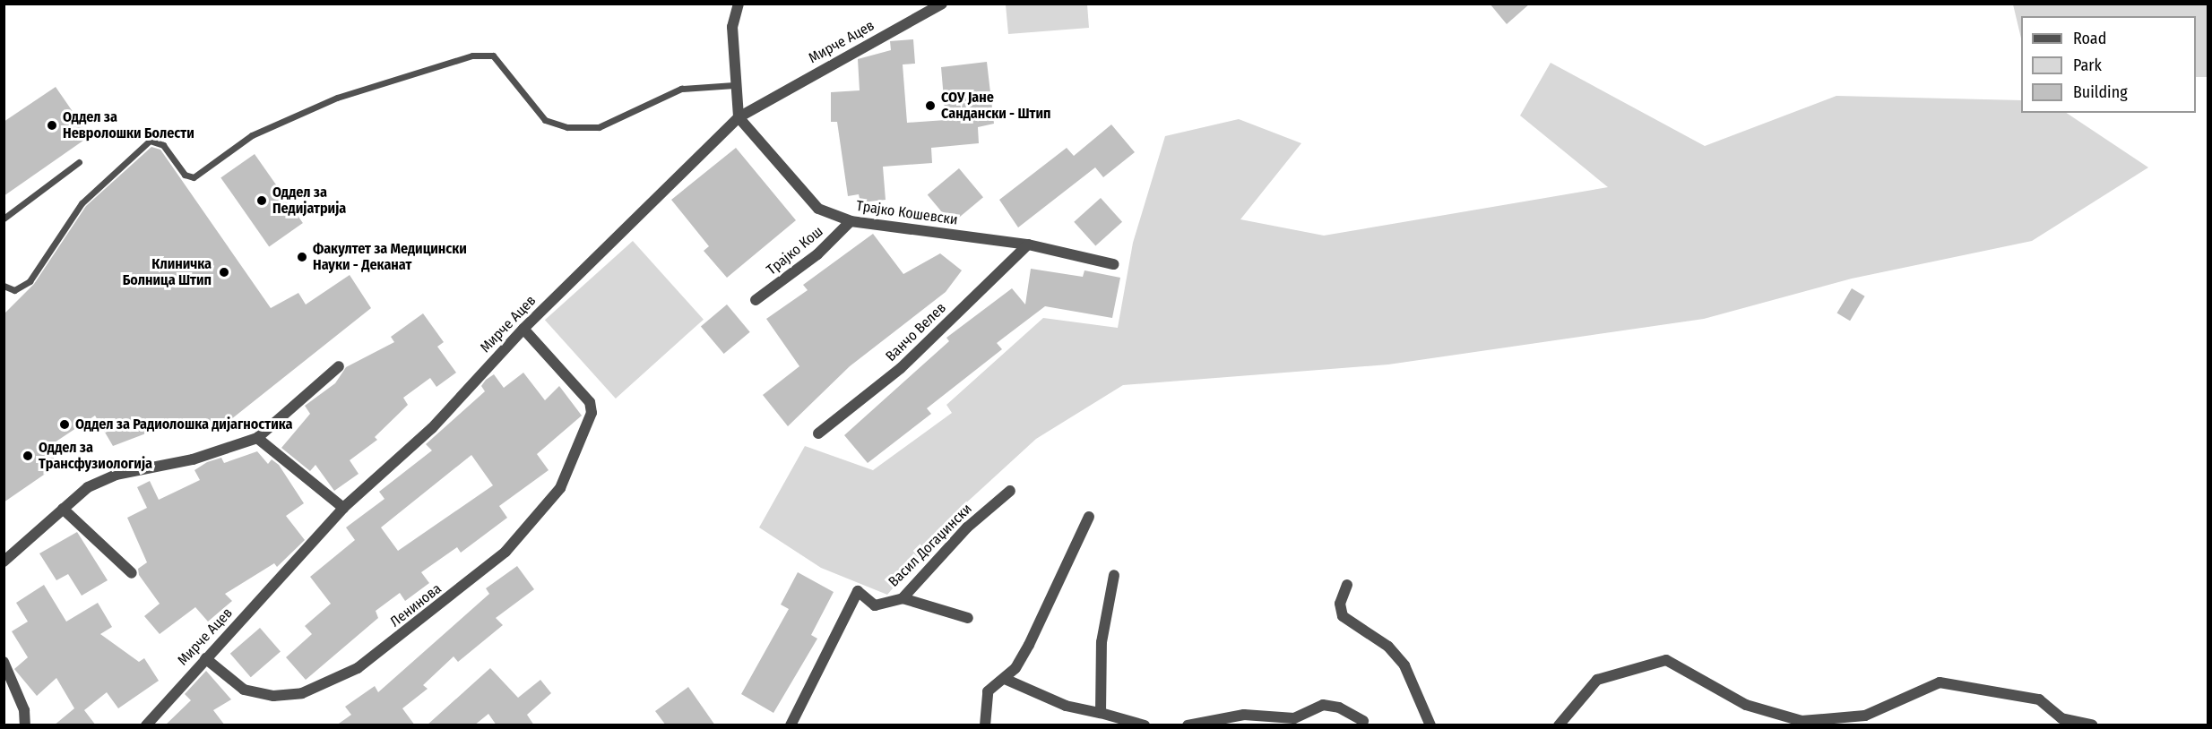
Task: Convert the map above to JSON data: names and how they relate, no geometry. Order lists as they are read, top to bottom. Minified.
{"streets":{"street":["Мирче Ацев","Трајко Кошевски","Трајко Кош","Ванчо Велев","Васил Догаџински","Ленинова"]},"crossings":[["Мирче Ацев","Трајко Кошевски"],["Мирче Ацев","Ленинова"],["Трајко Кошевски","Трајко Кош"],["Трајко Кошевски","Ванчо Велев"]],"places":["СОУ Јане Сандански - Штип","Оддел за Невролошки Болести","Оддел за Педијатрија","Факултет за Медицински Науки - Деканат","Клиничка Болница Штип","Оддел за Радиолошка дијагностика","Оддел за Трансфузиологија"],"legend":["Road","Park","Building"]}
